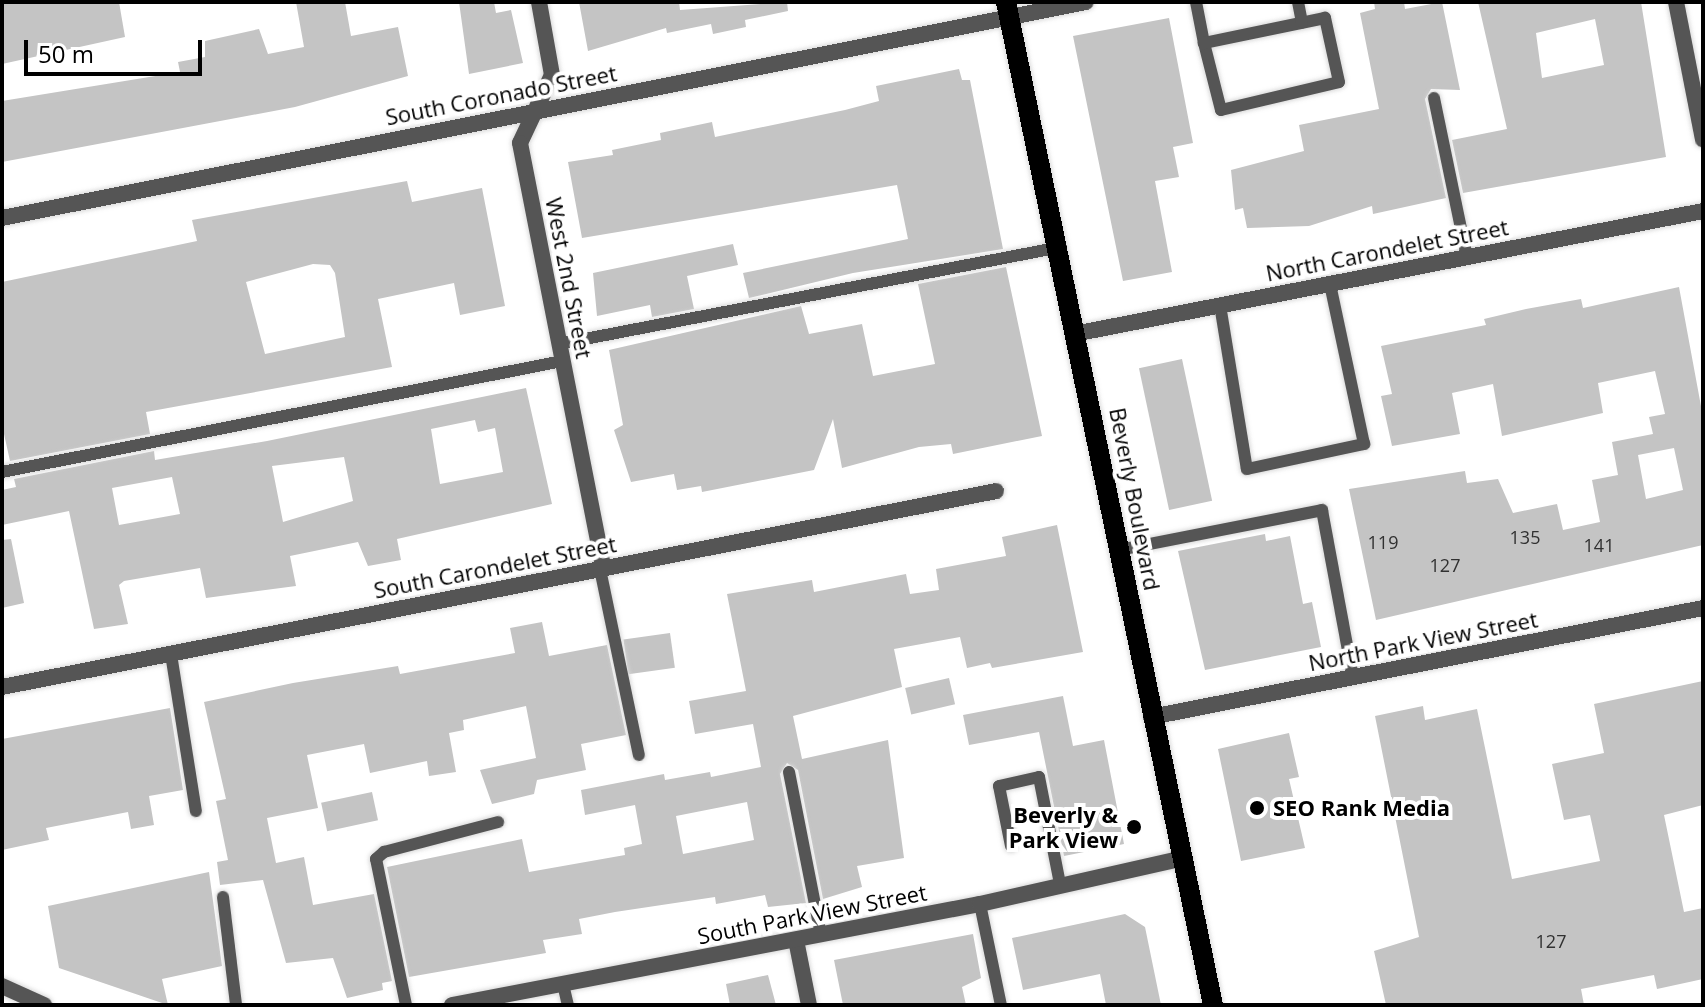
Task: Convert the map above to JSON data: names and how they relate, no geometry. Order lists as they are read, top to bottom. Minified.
{"streets":{"main road":["Beverly Boulevard"],"street":["South Coronado Street","North Carondelet Street","West 2nd Street","South Carondelet Street","North Park View Street","South Park View Street"]},"crossings":[["South Coronado Street","West 2nd Street"],["South Coronado Street","Beverly Boulevard"],["North Carondelet Street","Beverly Boulevard"],["West 2nd Street","South Carondelet Street"],["Beverly Boulevard","North Park View Street"],["Beverly Boulevard","South Park View Street"]],"places":["SEO Rank Media","Beverly & Park View"],"house_numbers":["135","119","141","127","127"],"scale_bar":"50 m"}
